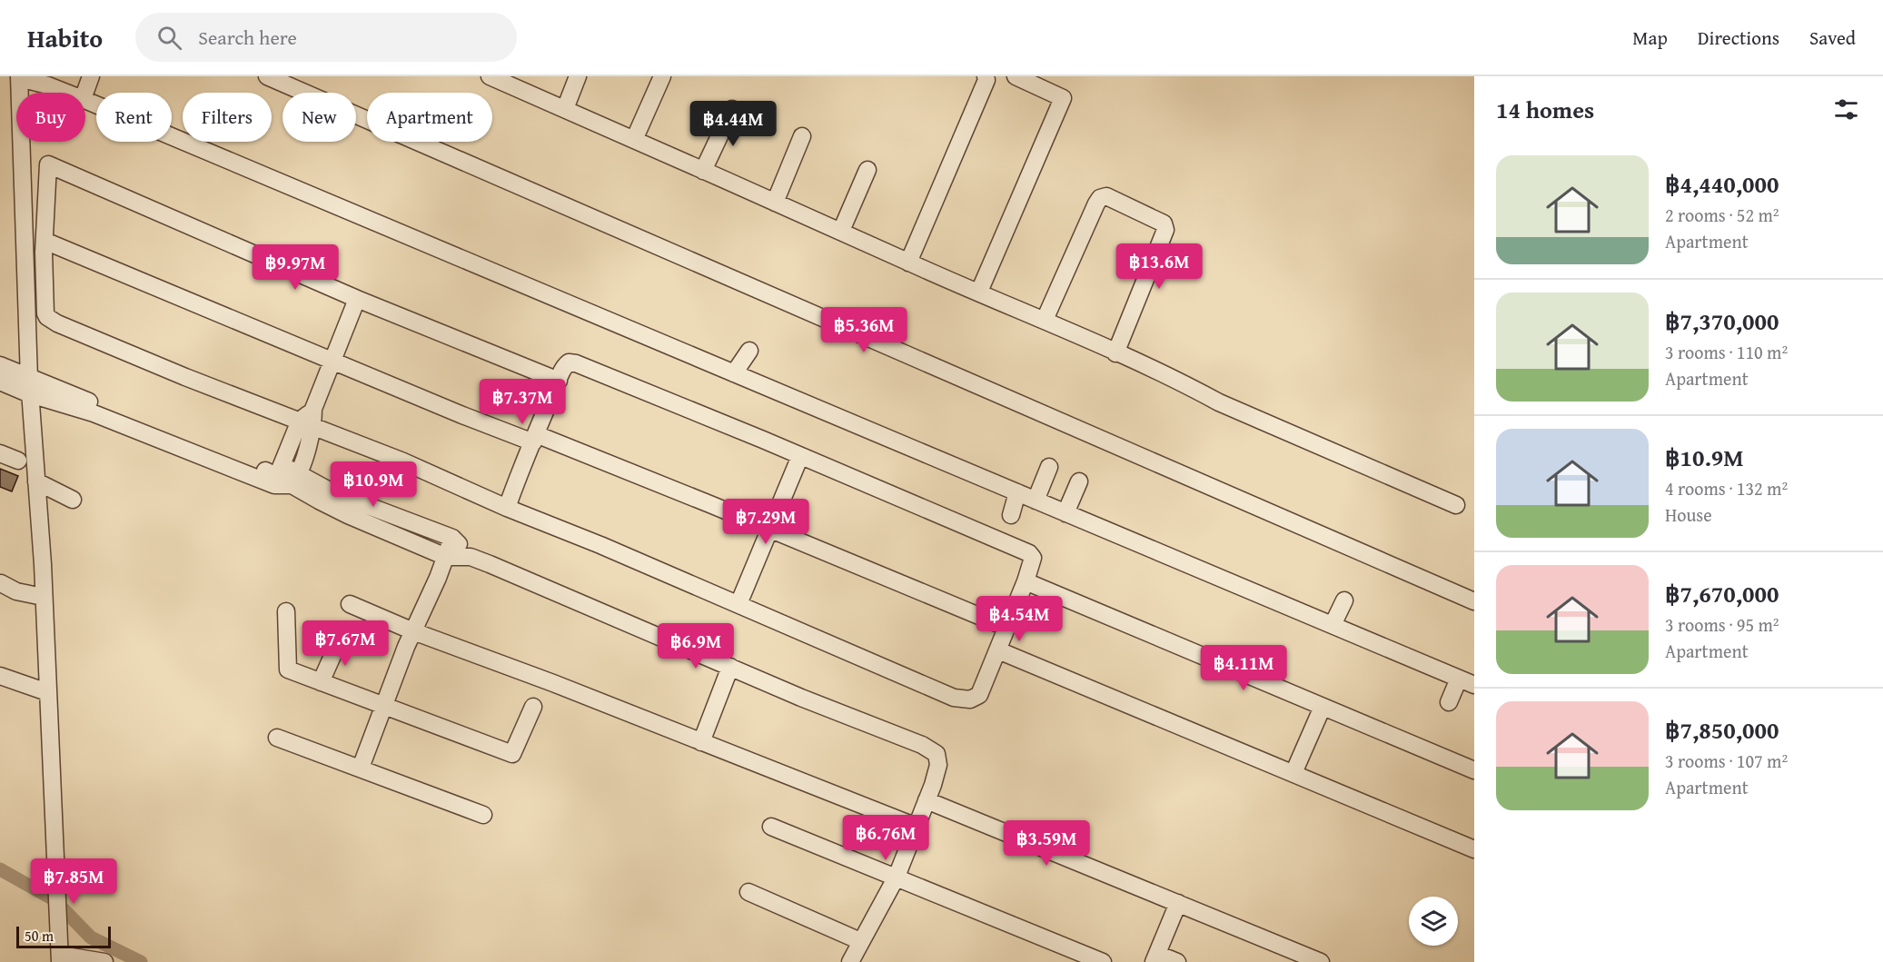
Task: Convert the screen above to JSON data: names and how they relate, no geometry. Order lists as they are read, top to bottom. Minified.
{"scale_bar":"50 m","page":{"header":"Habito","search":"Search here","nav":["Map","Directions","Saved"],"heading":"14 homes","chip":["Buy","Rent","Filters","New","Apartment"],"price":["฿4.44M","฿13.6M","฿9.97M","฿5.36M","฿7.37M","฿10.9M","฿7.29M","฿4.54M","฿7.67M","฿6.9M","฿4.11M","฿6.76M","฿3.59M","฿7.85M"],"list":[{"name":"฿4,440,000","note":"2 rooms · 52 m² · Apartment"},{"name":"฿7,370,000","note":"3 rooms · 110 m² · Apartment"},{"name":"฿10.9M","note":"4 rooms · 132 m² · House"},{"name":"฿7,670,000","note":"3 rooms · 95 m² · Apartment"},{"name":"฿7,850,000","note":"3 rooms · 107 m² · Apartment"}],"scale":"50 m"}}
